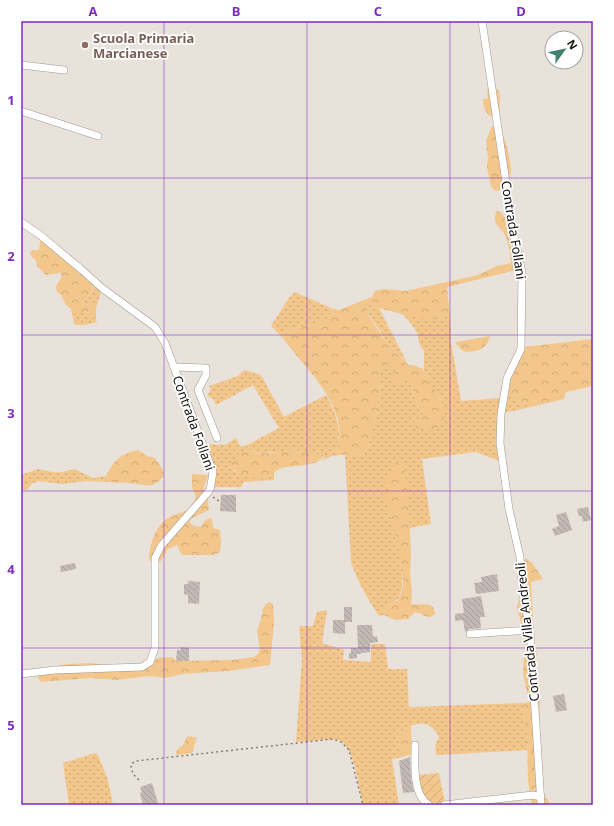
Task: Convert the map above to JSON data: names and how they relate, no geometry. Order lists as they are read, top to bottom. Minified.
{"streets":{"street":["Contrada Follani","Contrada Villa Andreoli"]},"crossings":[["Contrada Follani","Contrada Villa Andreoli"]],"places":["Scuola Primaria Marcianese"],"north":"top right","grid":{"columns":["A","B","C","D"],"rows":["1","2","3","4","5"]}}
